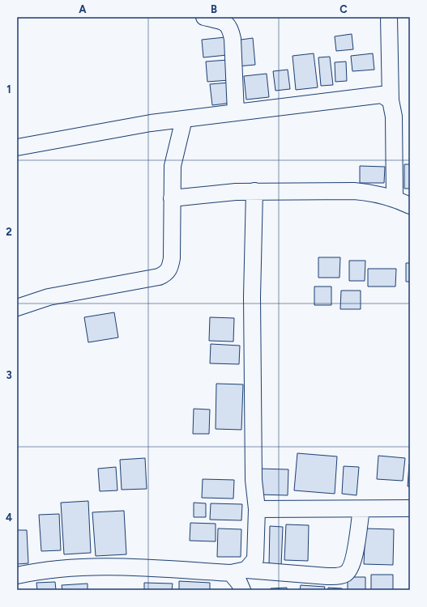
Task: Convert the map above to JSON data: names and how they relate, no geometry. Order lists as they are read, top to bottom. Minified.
{"grid":{"columns":["A","B","C"],"rows":["1","2","3","4"]}}
